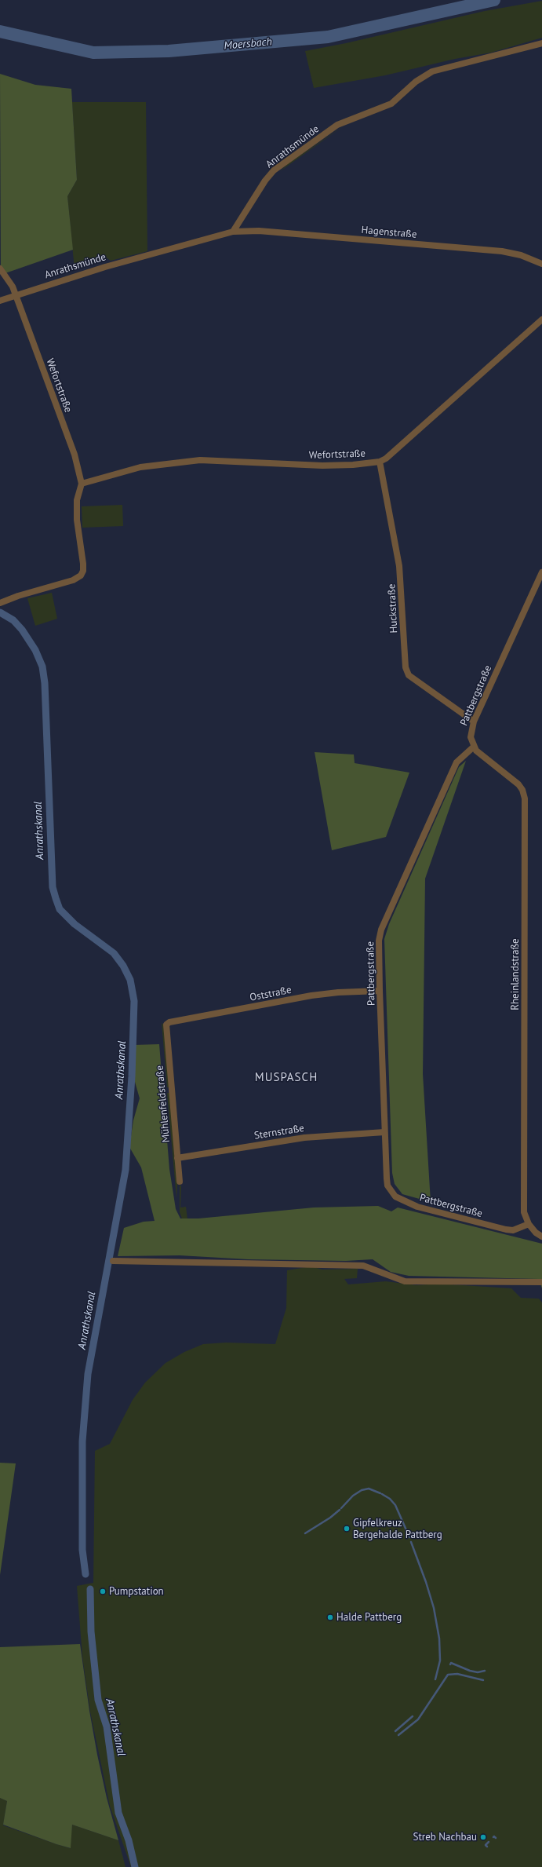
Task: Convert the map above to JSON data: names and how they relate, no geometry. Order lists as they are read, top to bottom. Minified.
{"streets":{"street":["Anrathsmünde","Hagenstraße","Wefortstraße","Huckstraße","Pattbergstraße","Rheinlandstraße","Oststraße","Mühlenfeldstraße","Sternstraße"]},"crossings":[["Anrathsmünde","Hagenstraße"],["Anrathsmünde","Wefortstraße"],["Wefortstraße","Huckstraße"],["Huckstraße","Pattbergstraße"],["Pattbergstraße","Rheinlandstraße"],["Pattbergstraße","Oststraße"],["Pattbergstraße","Sternstraße"],["Oststraße","Mühlenfeldstraße"],["Mühlenfeldstraße","Sternstraße"]],"districts":["MUSPASCH"],"water":["Moersbach","Anrathskanal"],"places":["Gipfelkreuz Bergehalde Pattberg","Pumpstation","Halde Pattberg","Streb Nachbau"]}
